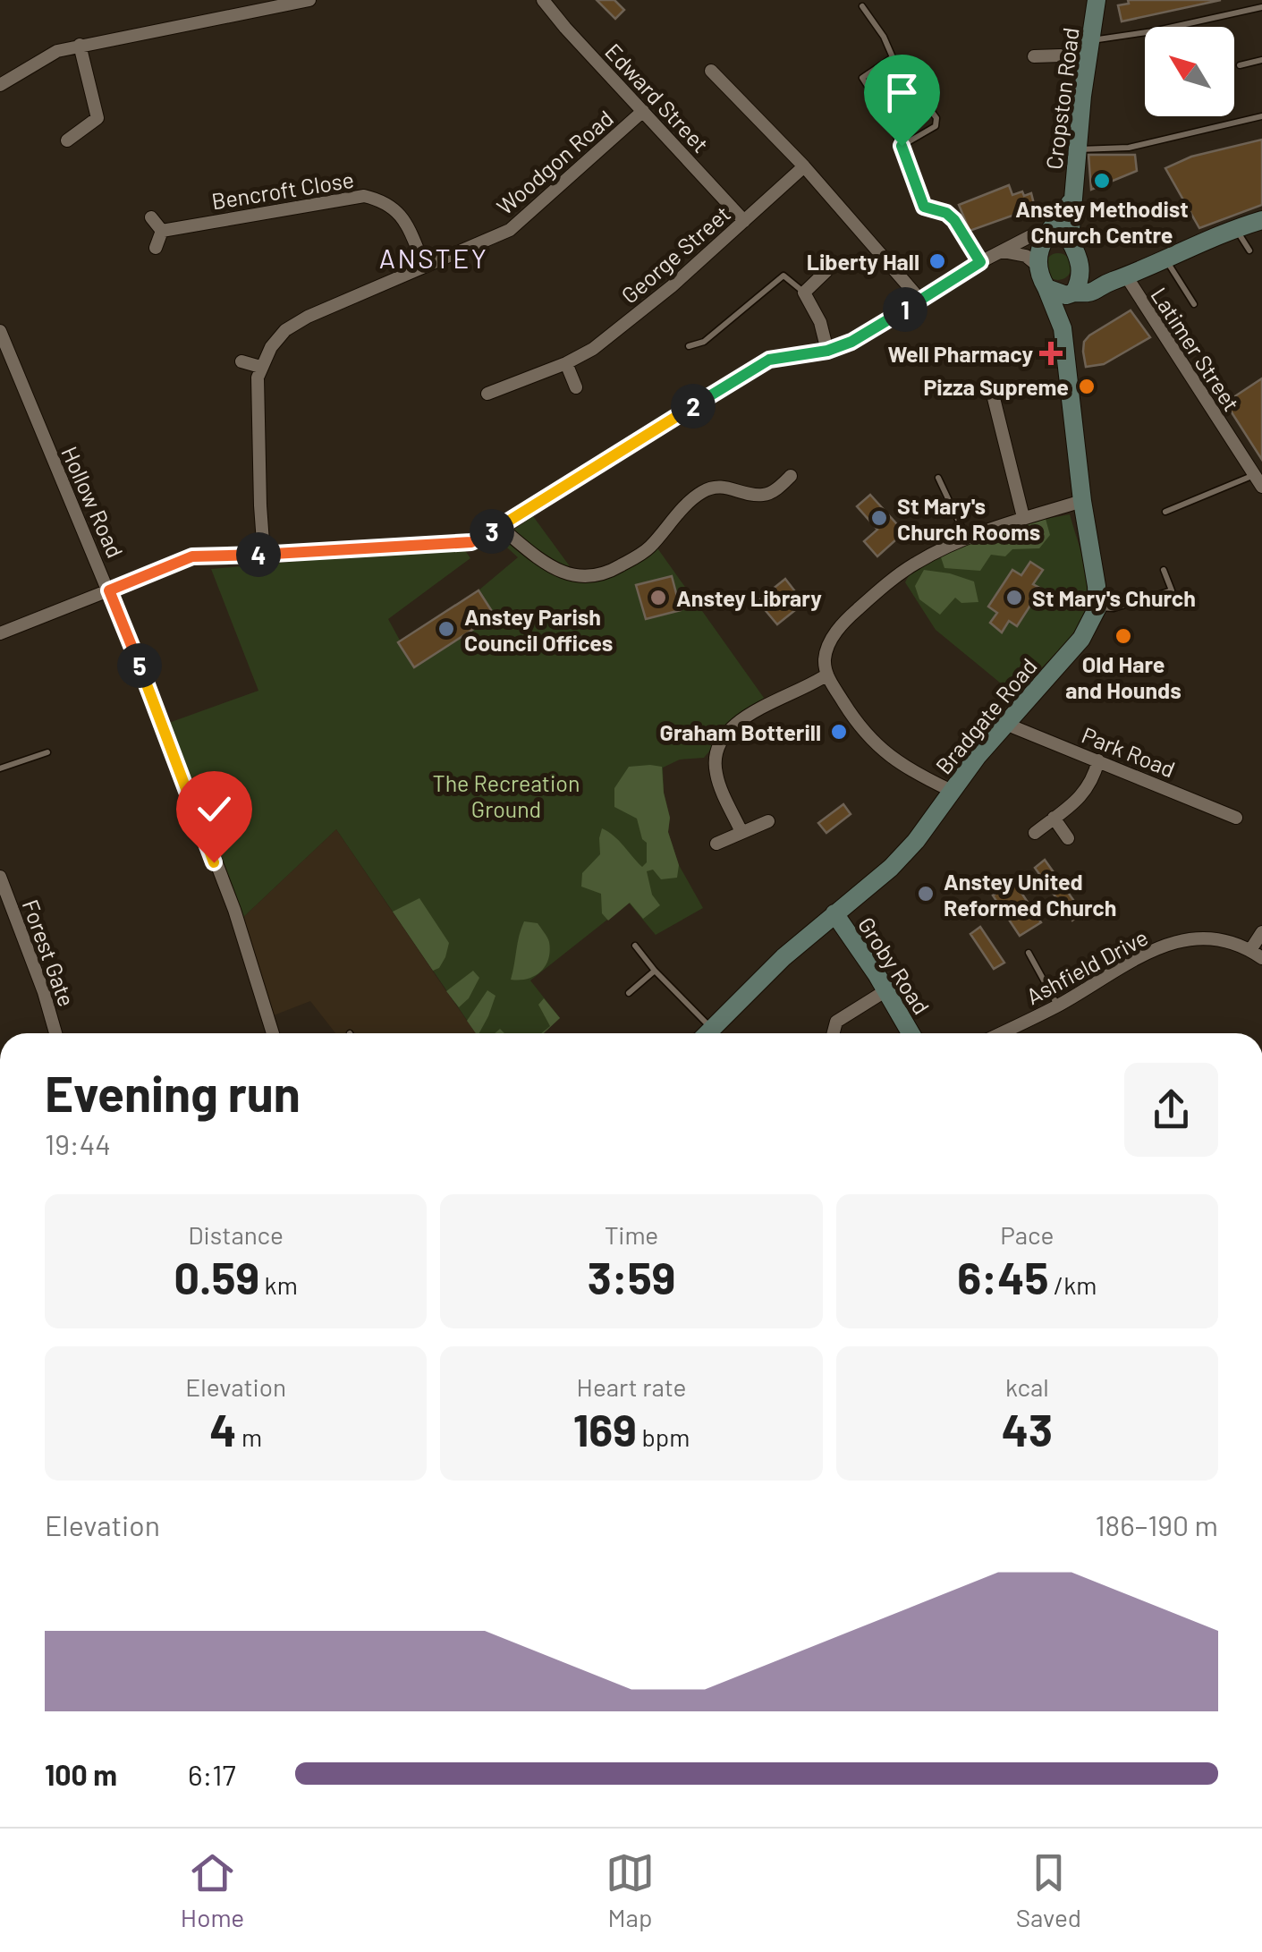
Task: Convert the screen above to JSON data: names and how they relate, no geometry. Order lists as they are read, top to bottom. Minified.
{"streets":{"street":["Edward Street","Cropston Road","Woodgon Road","Bencroft Close","George Street","Latimer Street","Hollow Road","Bradgate Road","Park Road","Forest Gate","Groby Road","Ashfield Drive"]},"crossings":[["Edward Street","Woodgon Road"],["Edward Street","George Street"],["Woodgon Road","Bencroft Close"],["Bradgate Road","Park Road"],["Bradgate Road","Groby Road"]],"districts":["ANSTEY"],"parks":["The Recreation Ground"],"places":{"other":["Anstey Methodist Church Centre","Liberty Hall","Pizza Supreme","St Mary's Church Rooms","Anstey Library","St Mary's Church","Anstey Parish Council Offices","Old Hare and Hounds","Graham Botterill","Anstey United Reformed Church"],"health":["Well Pharmacy"]},"north":"top left","page":{"pins":["1","2","3","4","5"],"heading":["Evening run","19:44"],"stats":[["Distance","0.59 km"],["Time","3:59"],["Pace","6:45 /km"],["Elevation","4 m"],["Heart rate","169 bpm"],["kcal","43"]],"chart":["Elevation","186–190 m"],"list":[{"name":"100 m","note":"6:17"}],"tabs":["Home","Map","Saved"]}}
